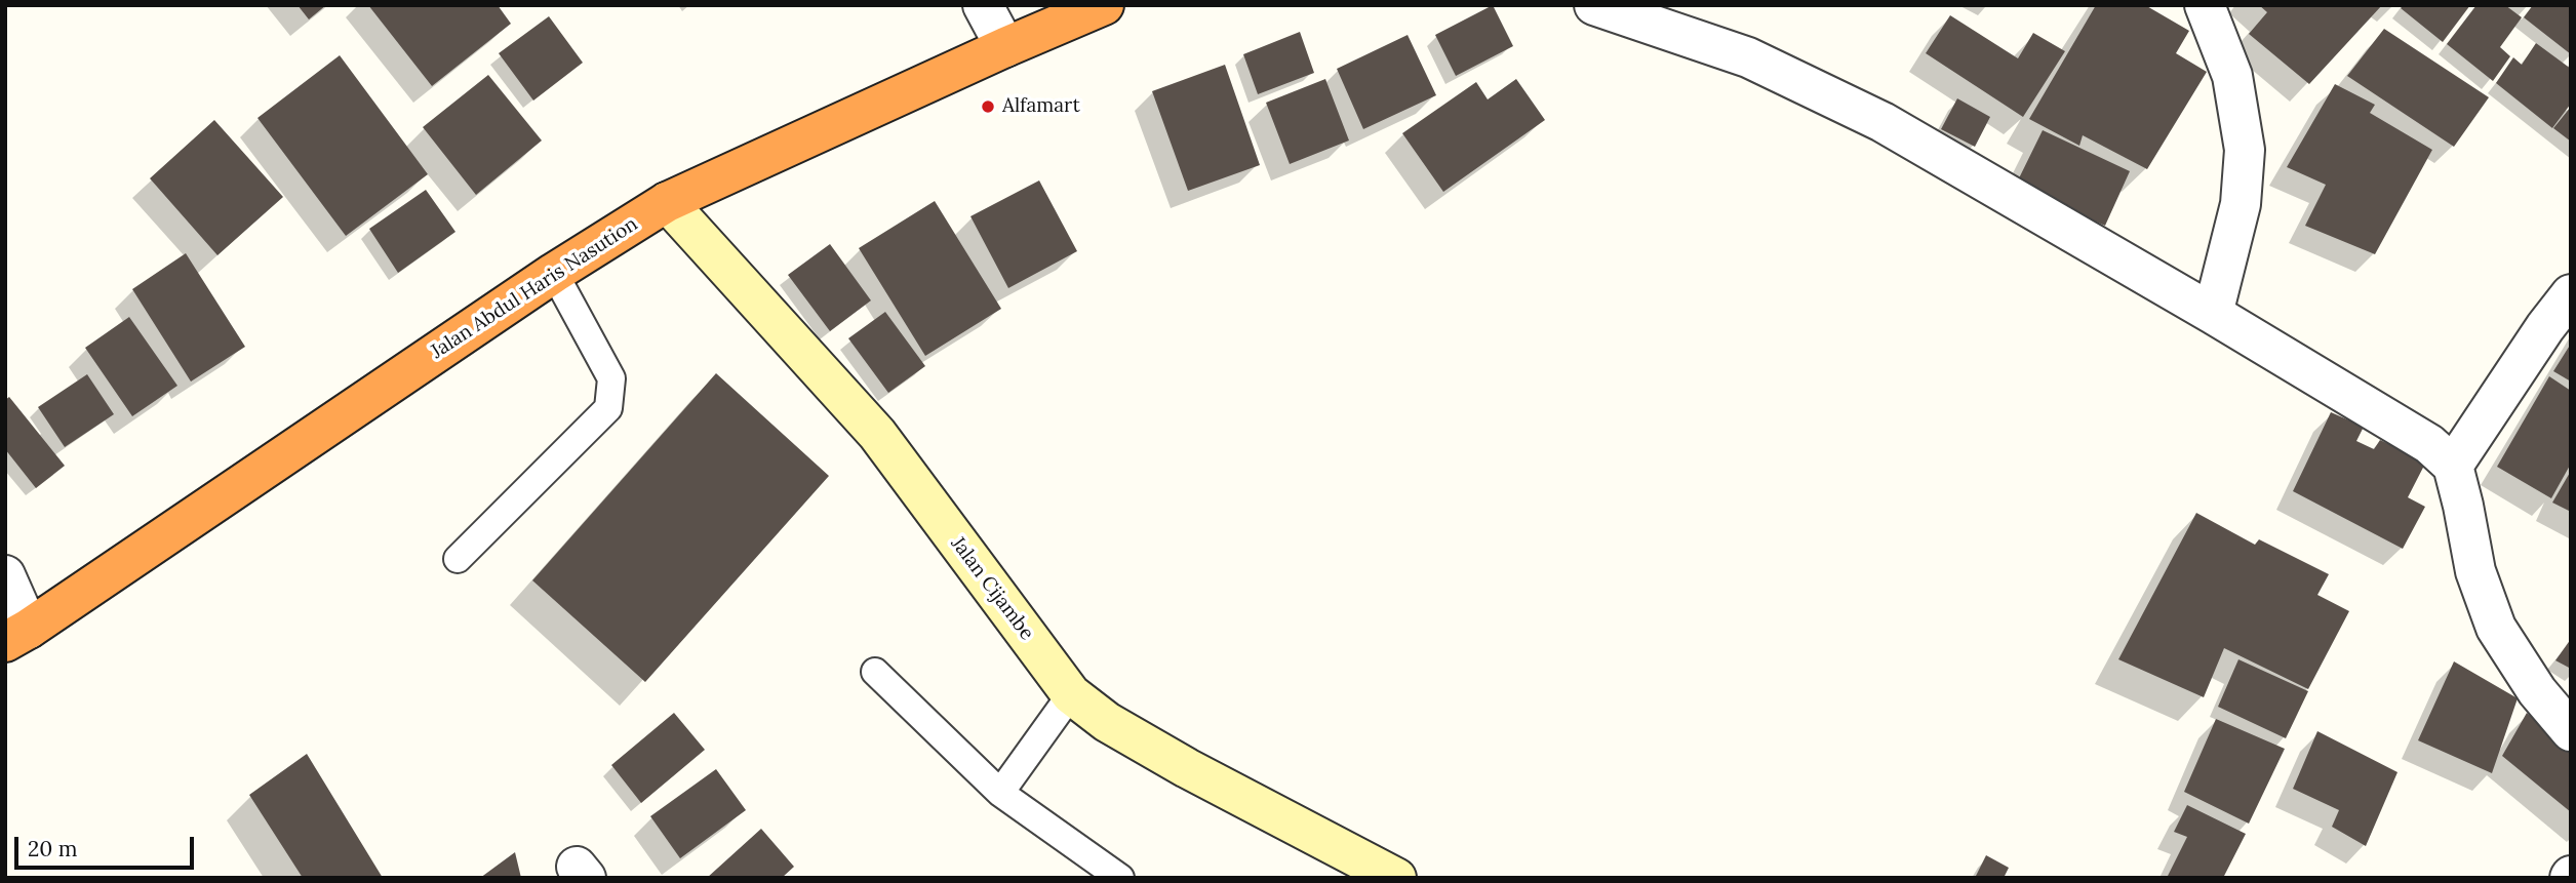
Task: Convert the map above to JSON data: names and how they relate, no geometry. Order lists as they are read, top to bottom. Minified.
{"streets":{"highway":["Jalan Abdul Haris Nasution"],"street":["Jalan Cijambe"]},"crossings":[["Jalan Abdul Haris Nasution","Jalan Cijambe"]],"places":["Alfamart"],"scale_bar":"20 m"}
